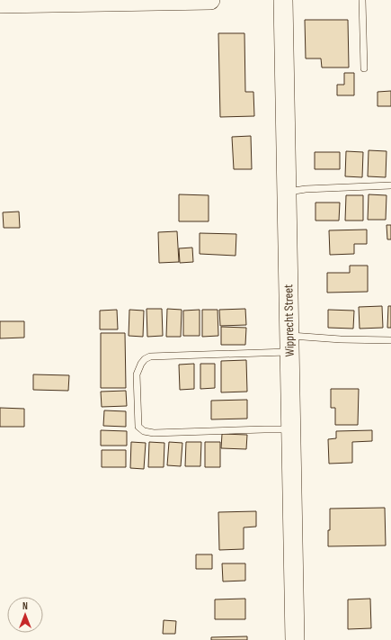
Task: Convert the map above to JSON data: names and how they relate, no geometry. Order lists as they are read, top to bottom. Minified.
{"streets":{"street":["Wipprecht Street"]},"north":"top"}
